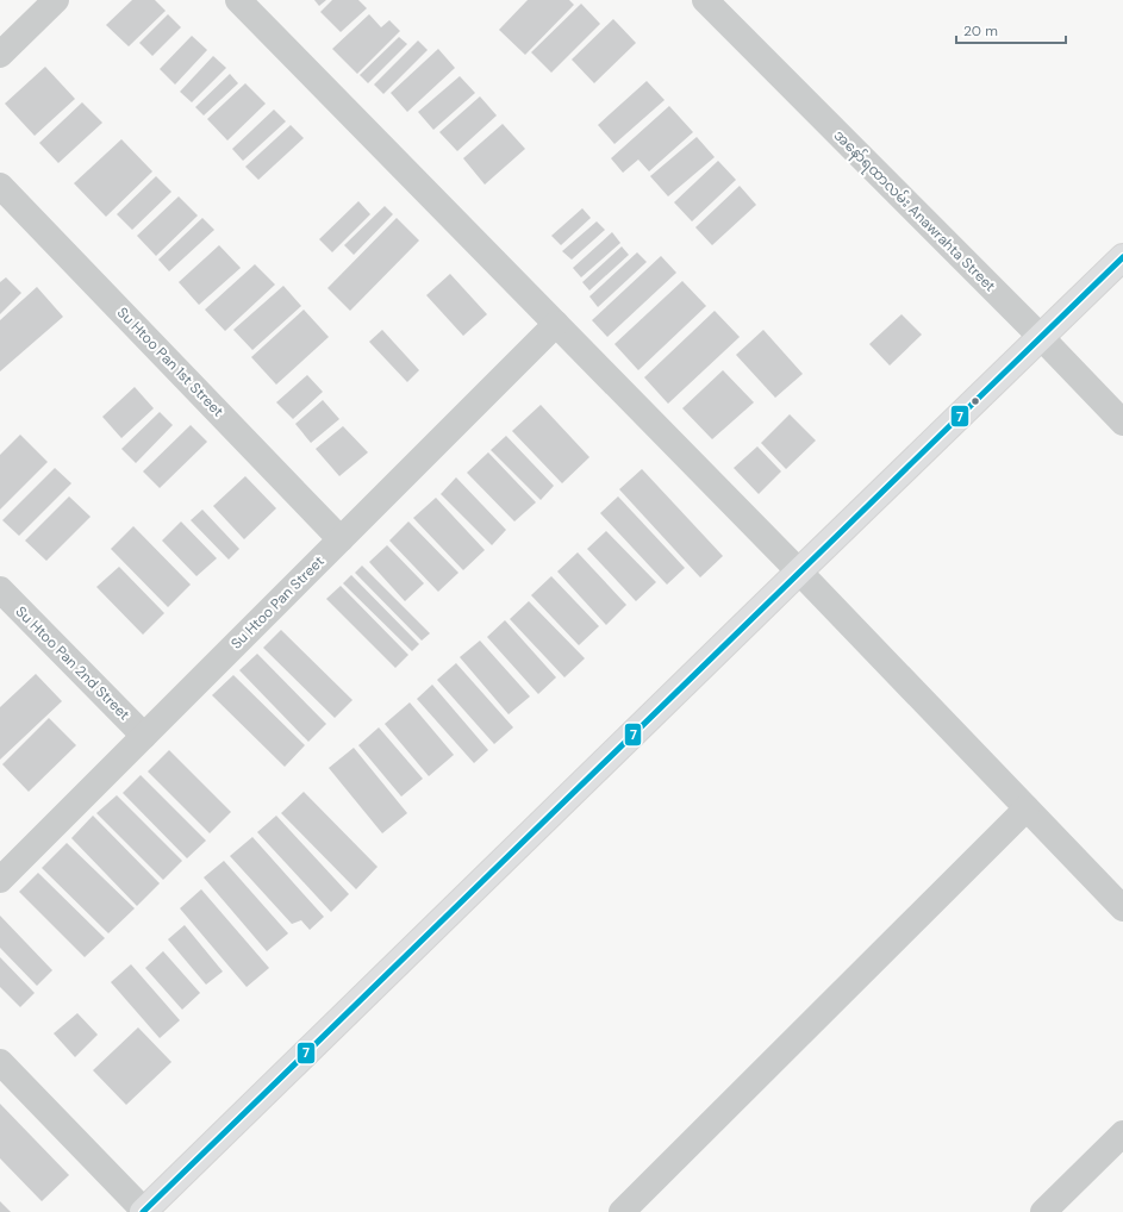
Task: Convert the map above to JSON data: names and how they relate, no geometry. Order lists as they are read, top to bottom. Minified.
{"streets":{"street":["အနော်ရထာလမ်း Anawrahta Street","Su Htoo Pan 1st Street","Su Htoo Pan Street","Su Htoo Pan 2nd Street"]},"crossings":[["Su Htoo Pan 1st Street","Su Htoo Pan Street"],["Su Htoo Pan Street","Su Htoo Pan 2nd Street"]],"lines":["transit line 7"],"scale_bar":"20 m"}
